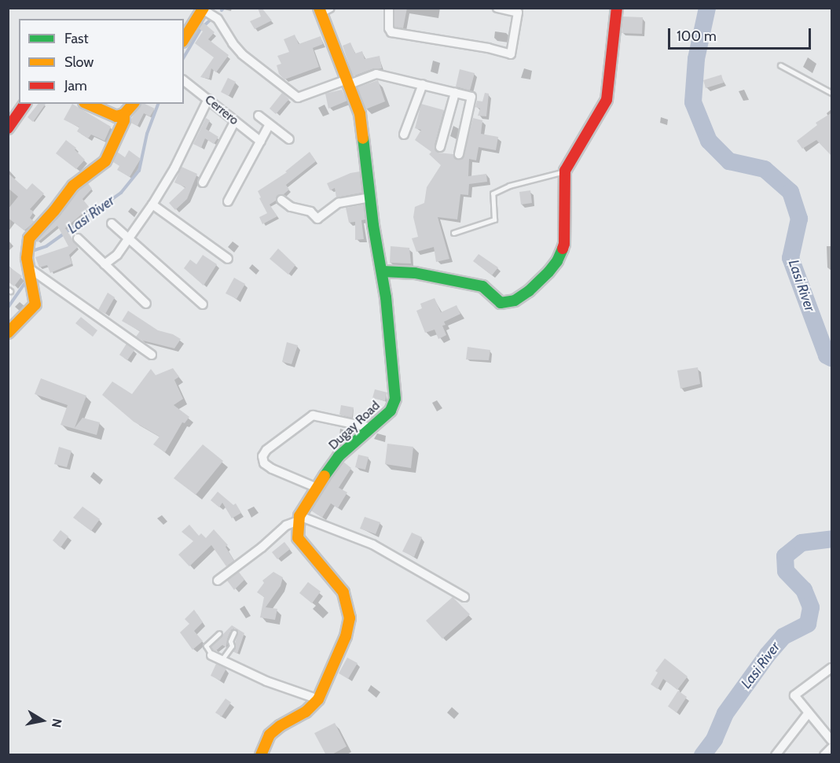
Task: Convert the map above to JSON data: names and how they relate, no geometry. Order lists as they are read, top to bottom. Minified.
{"streets":{"street":["Cerrero","Dugay Road"]},"water":["Lasi River"],"legend":["Fast","Slow","Jam"],"scale_bar":"100 m","north":"right"}
